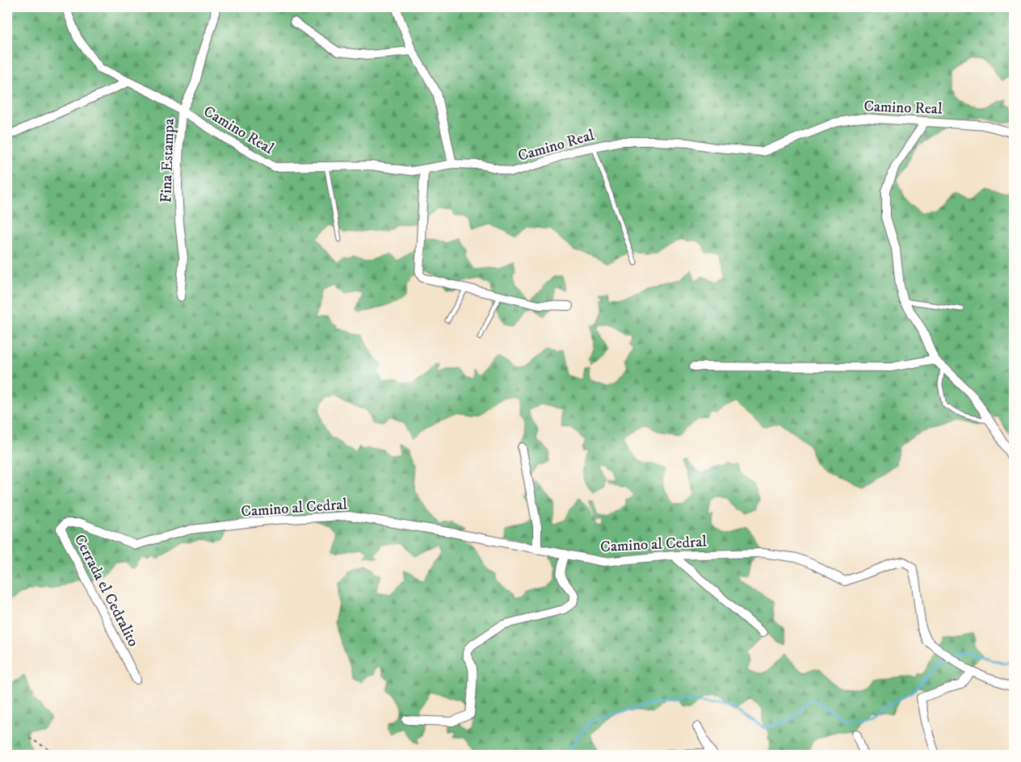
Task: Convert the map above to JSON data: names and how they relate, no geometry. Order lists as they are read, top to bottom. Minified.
{"streets":{"street":["Camino Real","Fina Estampa","Camino al Cedral","Cerrada el Cedralito"]},"crossings":[["Camino Real","Fina Estampa"],["Camino al Cedral","Cerrada el Cedralito"]]}
